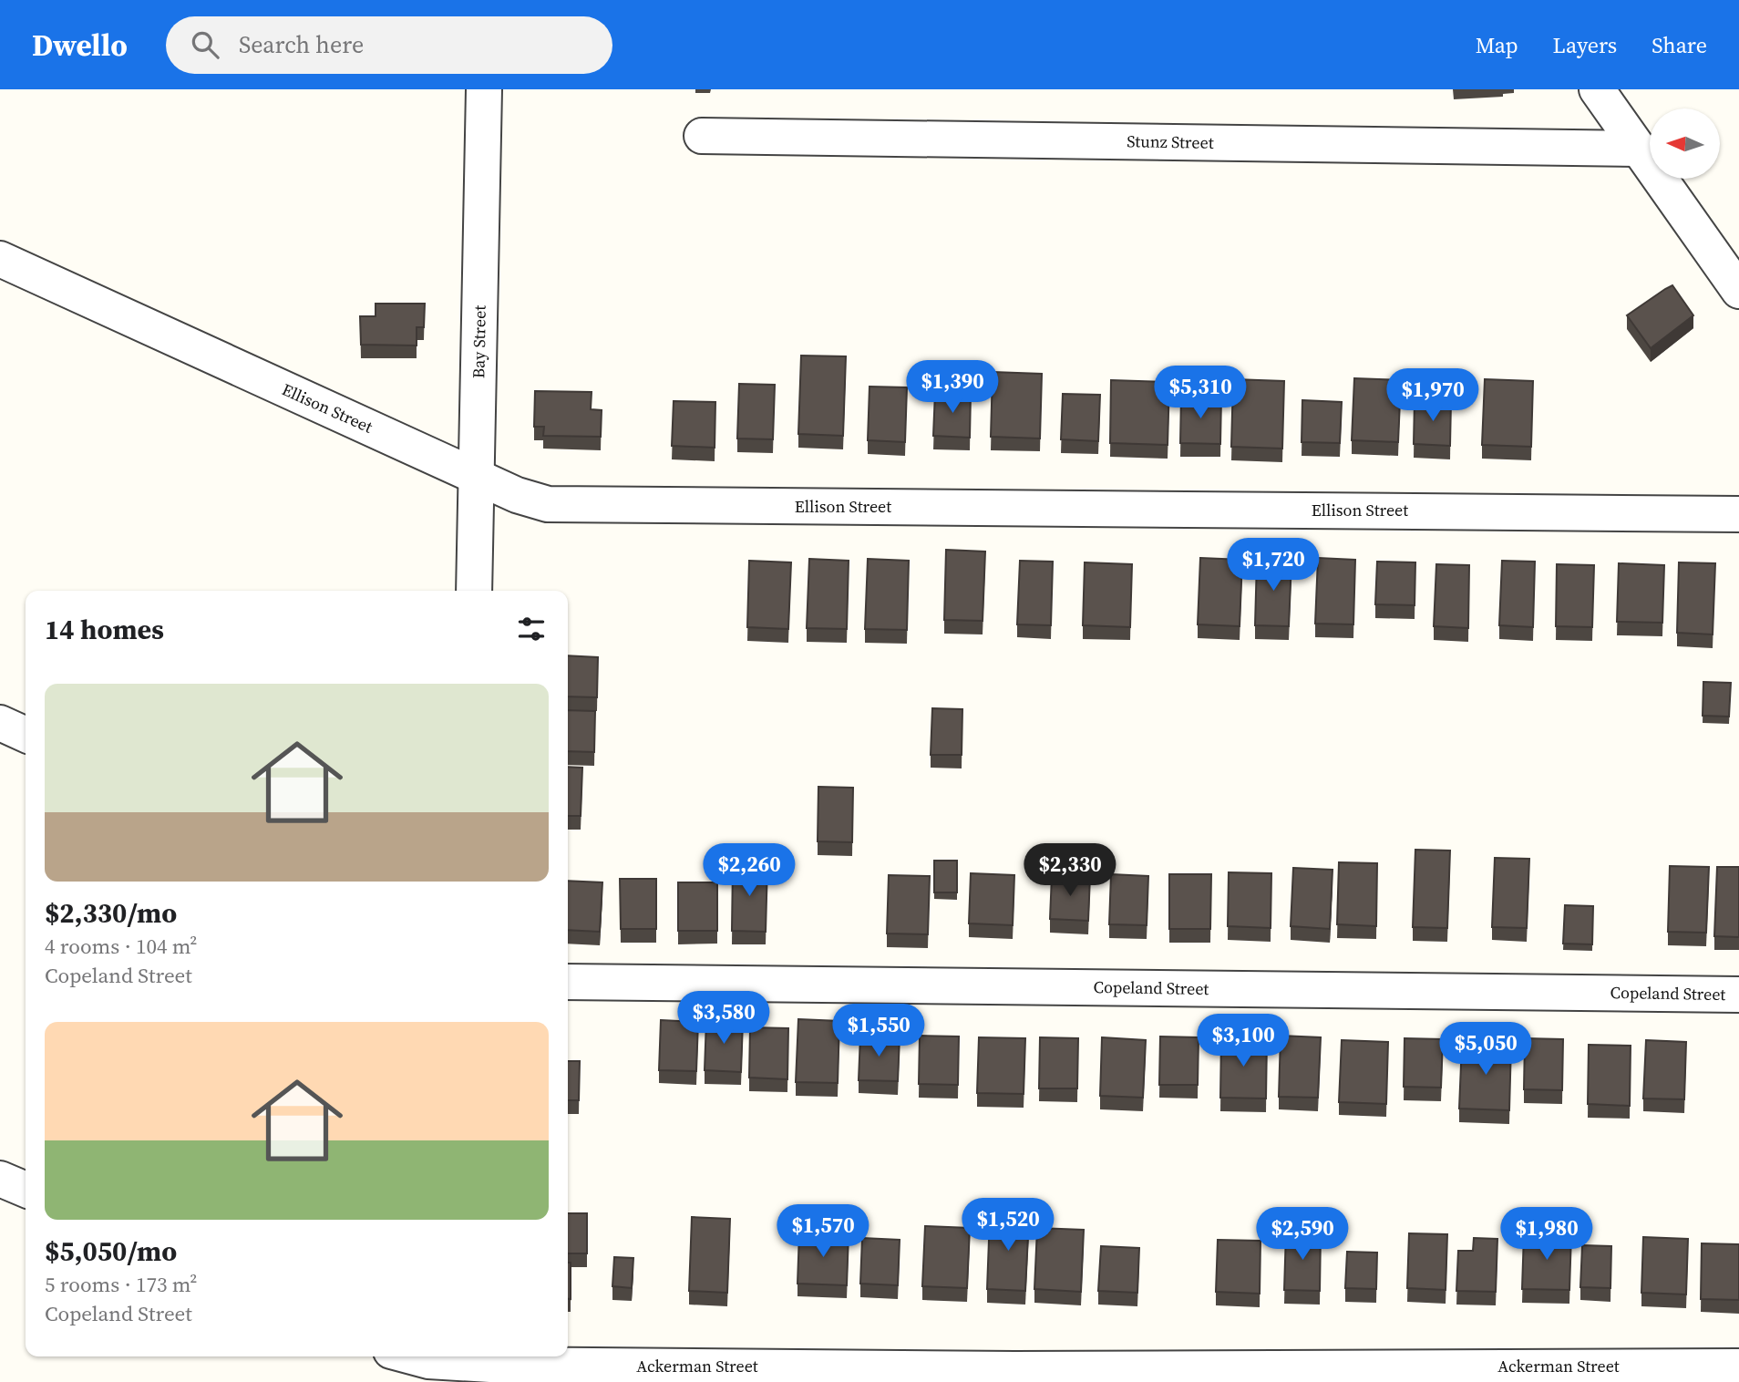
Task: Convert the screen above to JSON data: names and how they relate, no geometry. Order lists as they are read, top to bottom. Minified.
{"streets":{"street":["Stunz Street","Bay Street","Ellison Street","Copeland Street","Ackerman Street"]},"crossings":[["Bay Street","Ellison Street"]],"north":"left","page":{"header":"Dwello","search":"Search here","nav":["Map","Layers","Share"],"price":["$1,390","$5,310","$1,970","$1,720","$2,260","$2,330","$3,580","$1,550","$3,100","$5,050","$1,520","$1,570","$2,590","$1,980"],"heading":"14 homes","list":[{"name":"$2,330/mo","note":"4 rooms · 104 m² · Copeland Street"},{"name":"$5,050/mo","note":"5 rooms · 173 m² · Copeland Street"}]}}
